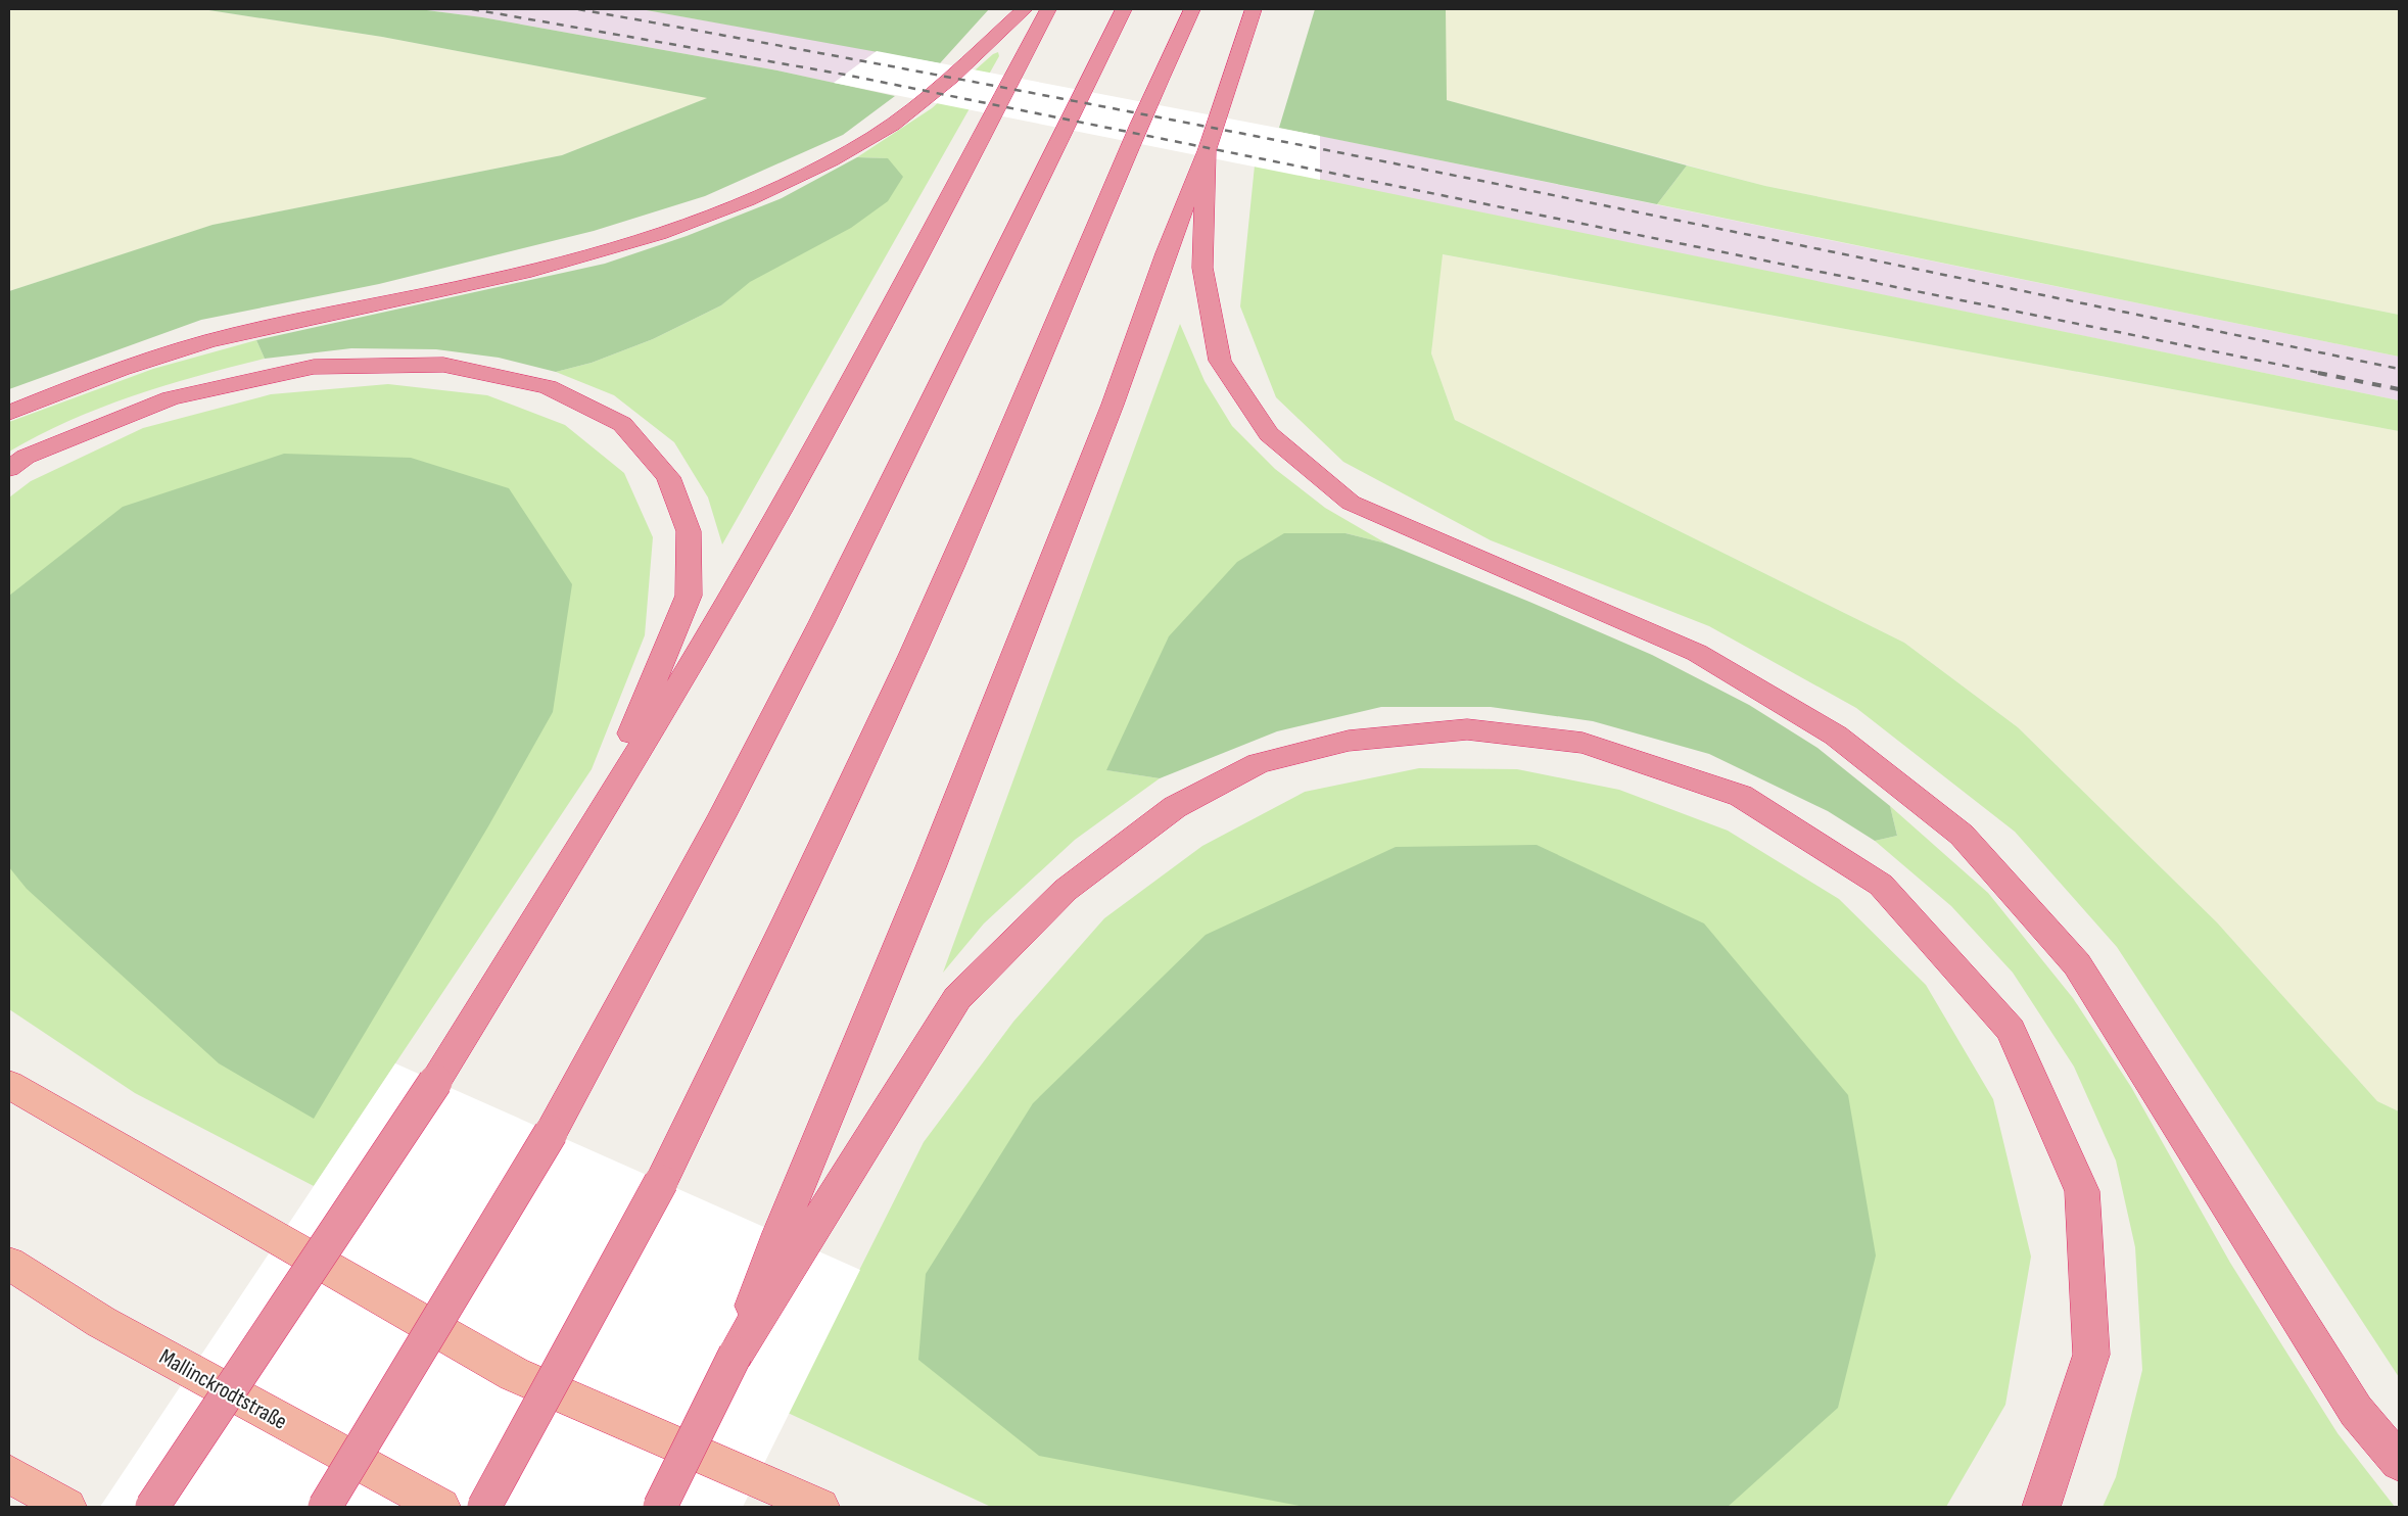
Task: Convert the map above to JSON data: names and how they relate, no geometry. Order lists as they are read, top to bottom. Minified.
{"streets":{"highway":["Mallinckrodtstraße"]}}
